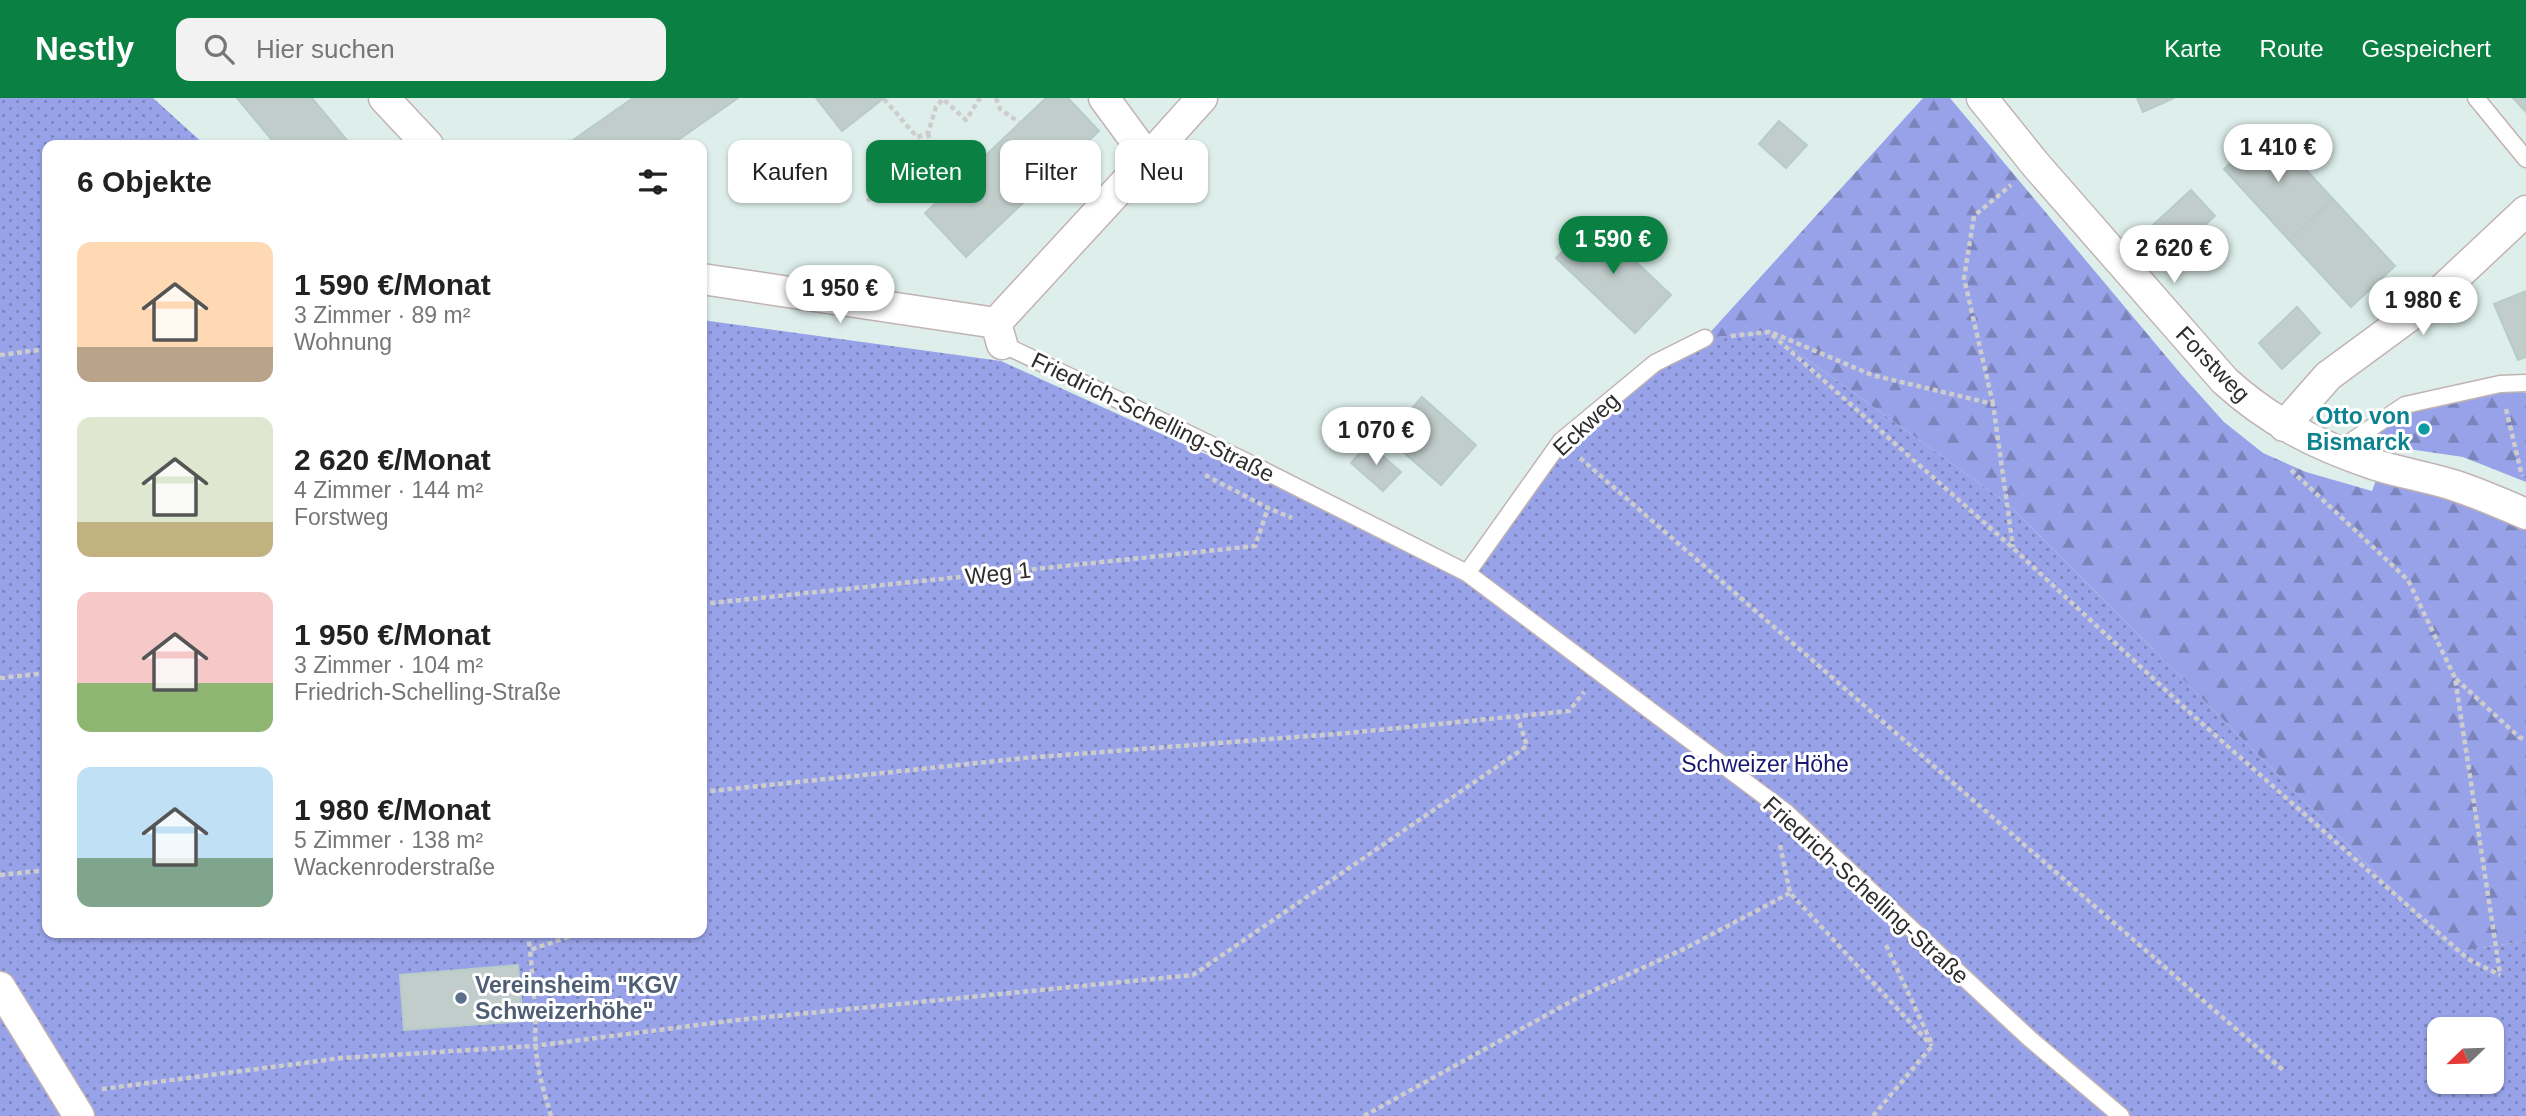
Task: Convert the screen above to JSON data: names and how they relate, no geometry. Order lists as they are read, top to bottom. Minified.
{"streets":{"street":["Forstweg","Friedrich-Schelling-Straße"],"lane":["Eckweg"],"path":["Weg 1"]},"crossings":[["Friedrich-Schelling-Straße","Eckweg"]],"parks":["Schweizer Höhe"],"places":["Otto von Bismarck","Vereinsheim \"KGV Schweizerhöhe\""],"north":"bottom left","page":{"header":"Nestly","search":"Hier suchen","nav":["Karte","Route","Gespeichert"],"price":["1 410 €","1 590 €","2 620 €","1 950 €","1 980 €","1 070 €"],"chip":["Kaufen","Mieten","Filter","Neu"],"heading":"6 Objekte","list":[{"name":"1 590 €/Monat","note":"3 Zimmer · 89 m² · Wohnung"},{"name":"2 620 €/Monat","note":"4 Zimmer · 144 m² · Forstweg"},{"name":"1 950 €/Monat","note":"3 Zimmer · 104 m² · Friedrich-Schelling-Straße"},{"name":"1 980 €/Monat","note":"5 Zimmer · 138 m² · Wackenroderstraße"}]}}
